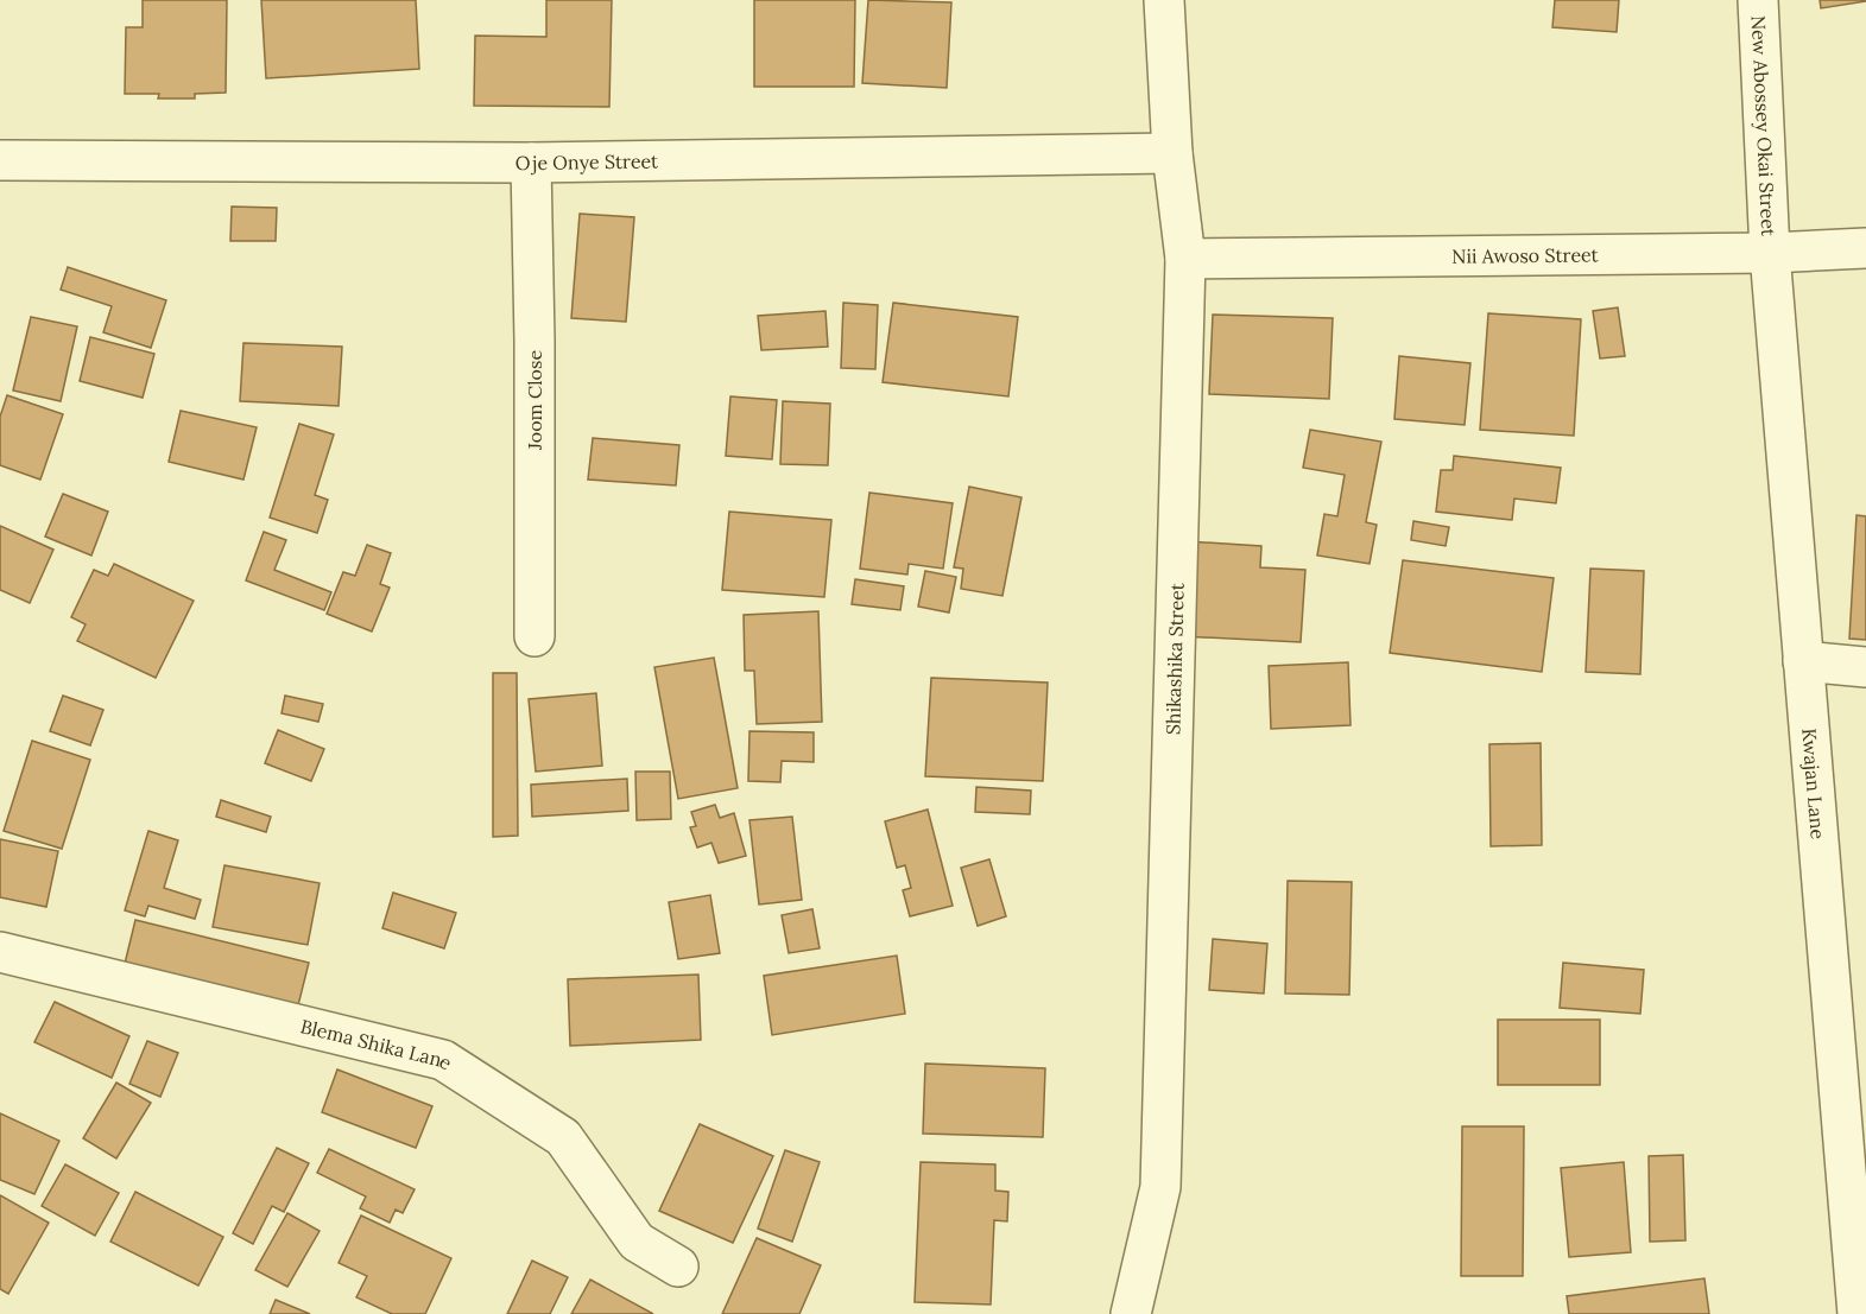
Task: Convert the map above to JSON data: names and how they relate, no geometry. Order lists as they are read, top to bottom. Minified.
{"streets":{"street":["New Abossey Okai Street","Oje Onye Street","Nii Awoso Street","Joom Close","Shikashika Street","Kwajan Lane","Blema Shika Lane"]},"crossings":[["New Abossey Okai Street","Nii Awoso Street"],["New Abossey Okai Street","Kwajan Lane"],["Oje Onye Street","Joom Close"],["Oje Onye Street","Shikashika Street"],["Nii Awoso Street","Shikashika Street"],["Nii Awoso Street","Kwajan Lane"]]}
